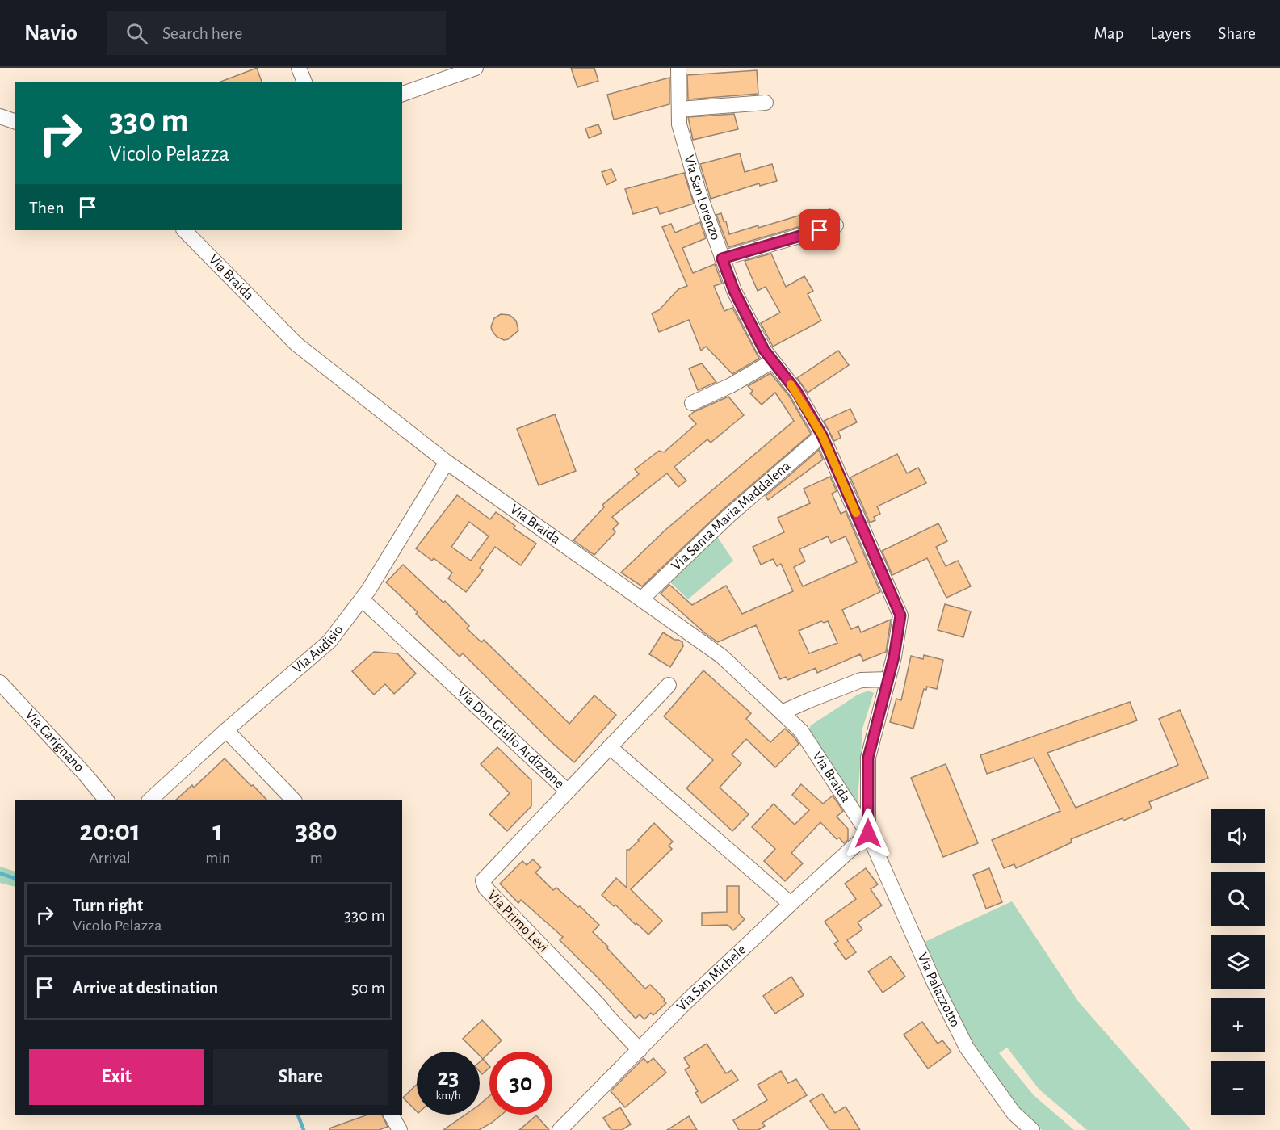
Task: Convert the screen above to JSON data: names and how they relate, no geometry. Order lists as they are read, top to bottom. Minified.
{"streets":{"street":["Via San Lorenzo","Via Braida","Via Santa Maria Maddalena","Via Audisio","Via Don Giulio Ardizzone","Via Carignano","Via Primo Levi","Via San Michele","Via Palazzotto"]},"crossings":[["Via San Lorenzo","Via Braida"],["Via San Lorenzo","Via Santa Maria Maddalena"],["Via San Lorenzo","Via San Michele"],["Via San Lorenzo","Via Palazzotto"],["Via Braida","Via Santa Maria Maddalena"],["Via Braida","Via Audisio"],["Via Braida","Via San Michele"],["Via Braida","Via Palazzotto"],["Via Audisio","Via Don Giulio Ardizzone"],["Via Don Giulio Ardizzone","Via Primo Levi"],["Via Primo Levi","Via San Michele"],["Via San Michele","Via Palazzotto"]],"page":{"header":"Navio","search":"Search here","nav":["Map","Layers","Share"],"turn":["330 m","Vicolo Pelazza"],"then":"Then","eta":["20:01","Arrival","1","min","380","m"],"map_buttons":["+","−"],"list":[{"name":"Turn right","note":"Vicolo Pelazza","value":"330 m"},{"name":"Arrive at destination","value":"50 m"}],"buttons":["Exit","Share"],"speed":"23 km/h","limit":"30"}}
